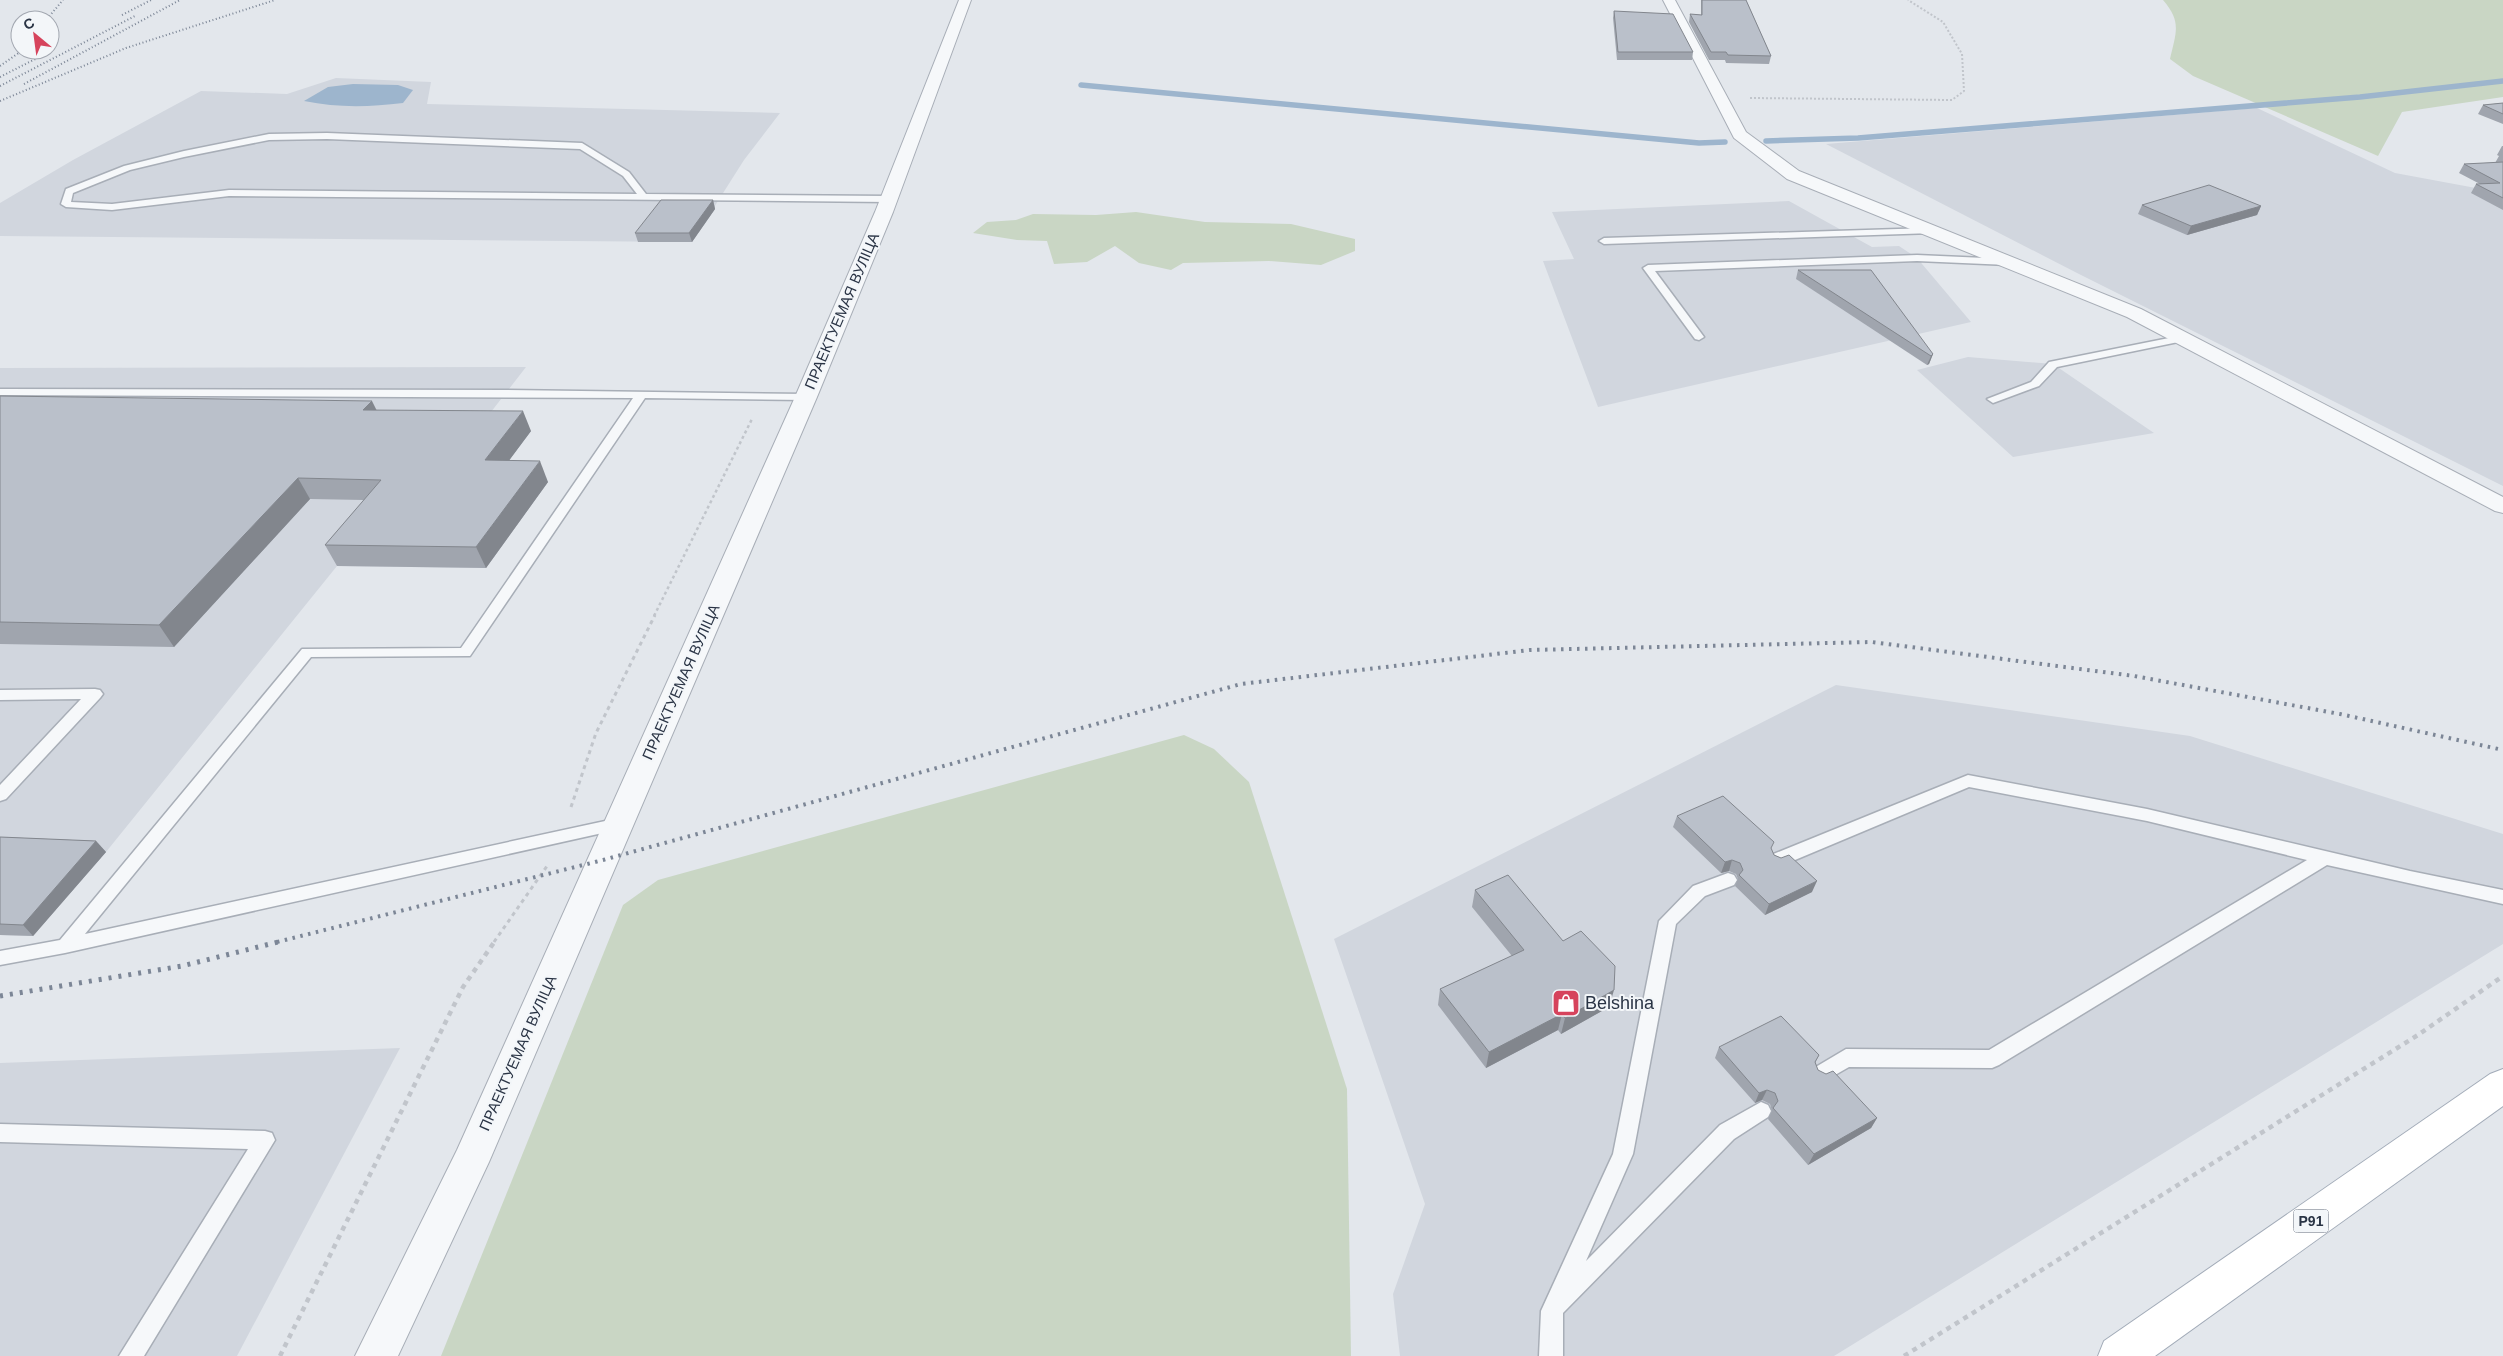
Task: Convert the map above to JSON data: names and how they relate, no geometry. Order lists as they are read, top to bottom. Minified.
{"streets":{"main road":["Р91"],"street":["ПРАЕКТУЕМАЯ ВУЛІЦА"]},"places":{"shop":["Belshina"]},"north":"top left"}
